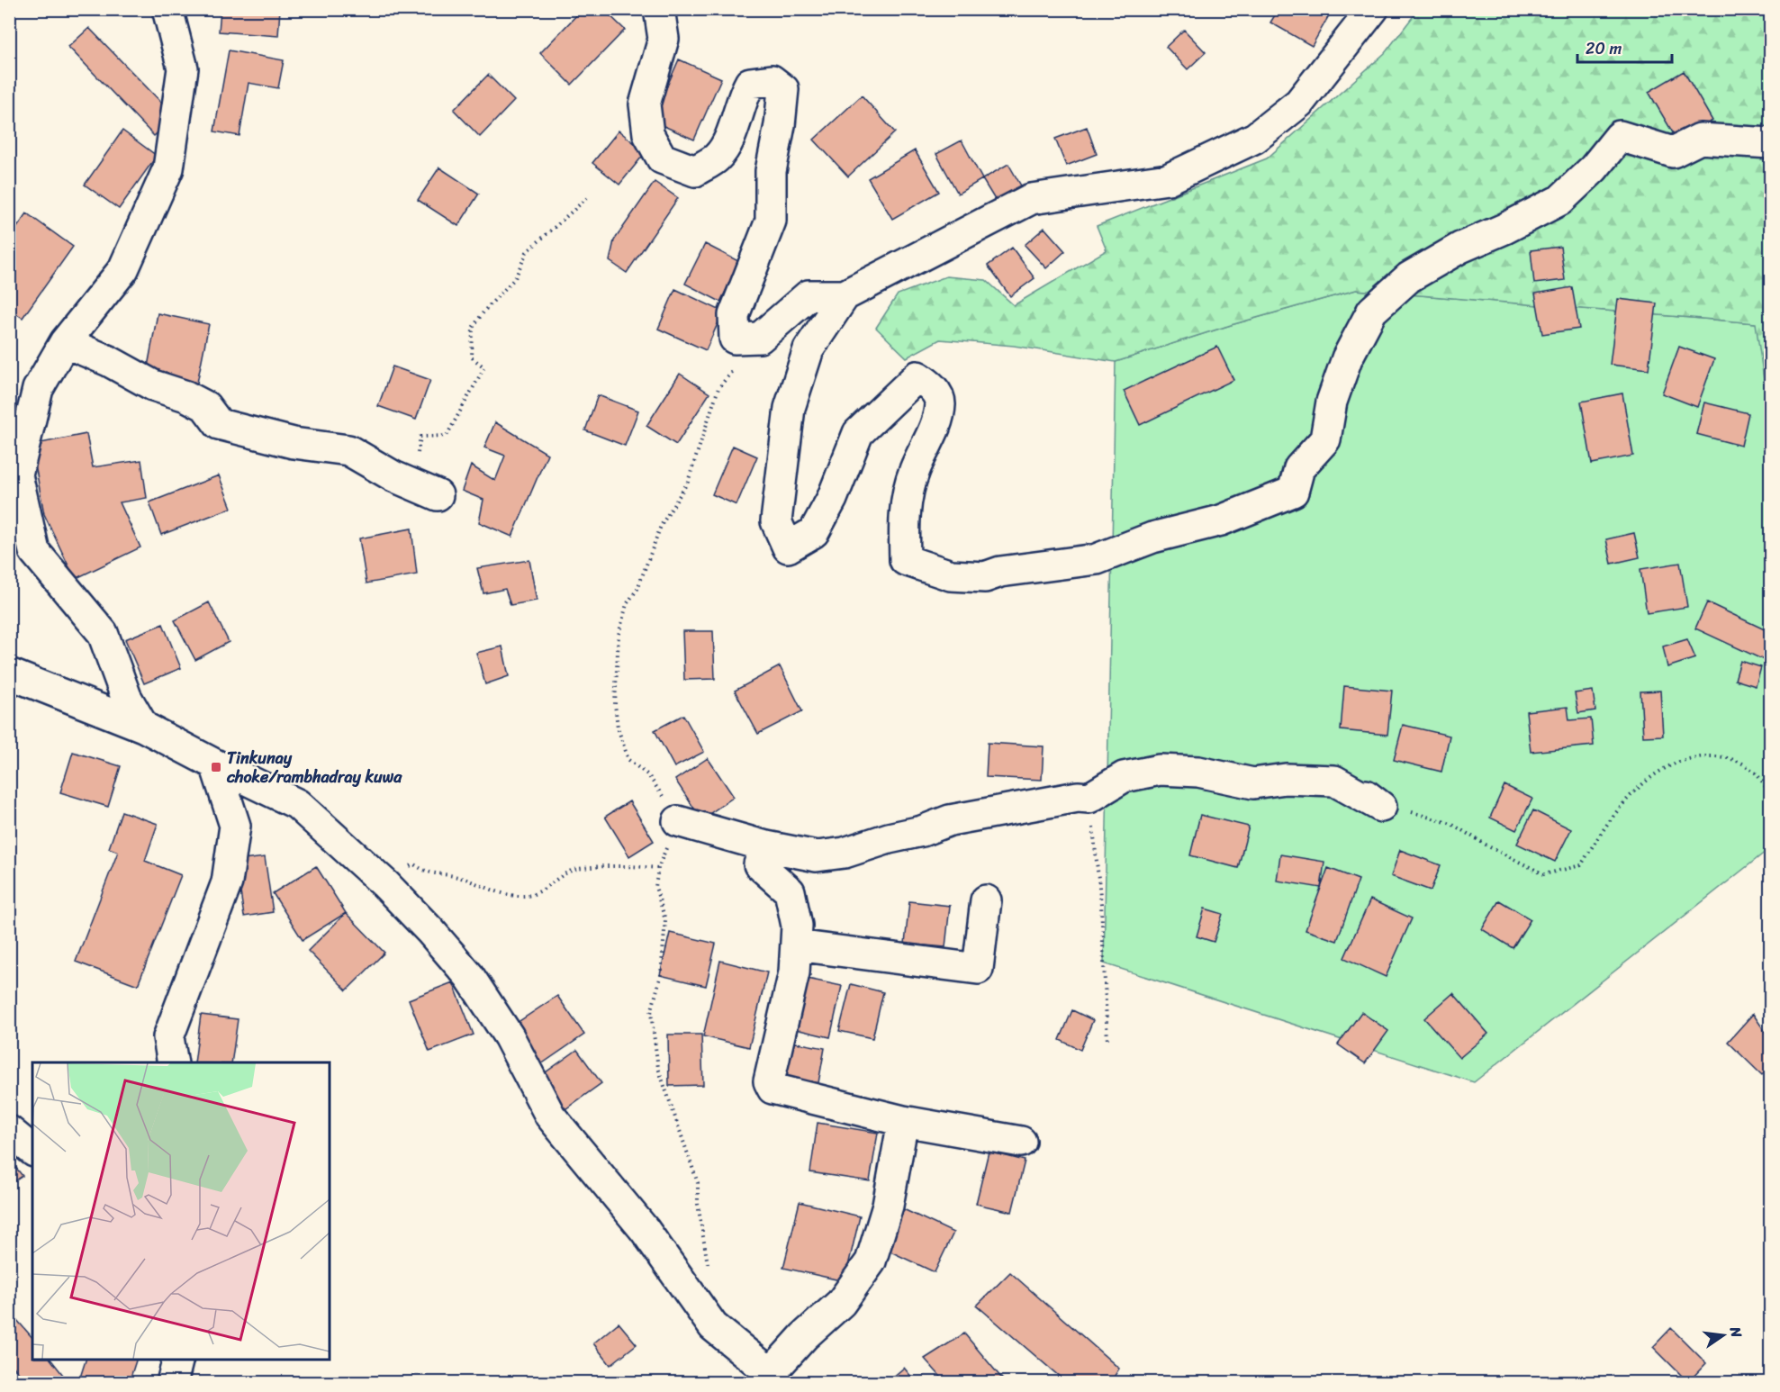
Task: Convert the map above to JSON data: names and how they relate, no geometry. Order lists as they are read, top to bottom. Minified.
{"places":{"transit":["Tinkunay choke/rambhadray kuwa"]},"scale_bar":"20 m","north":"right"}
